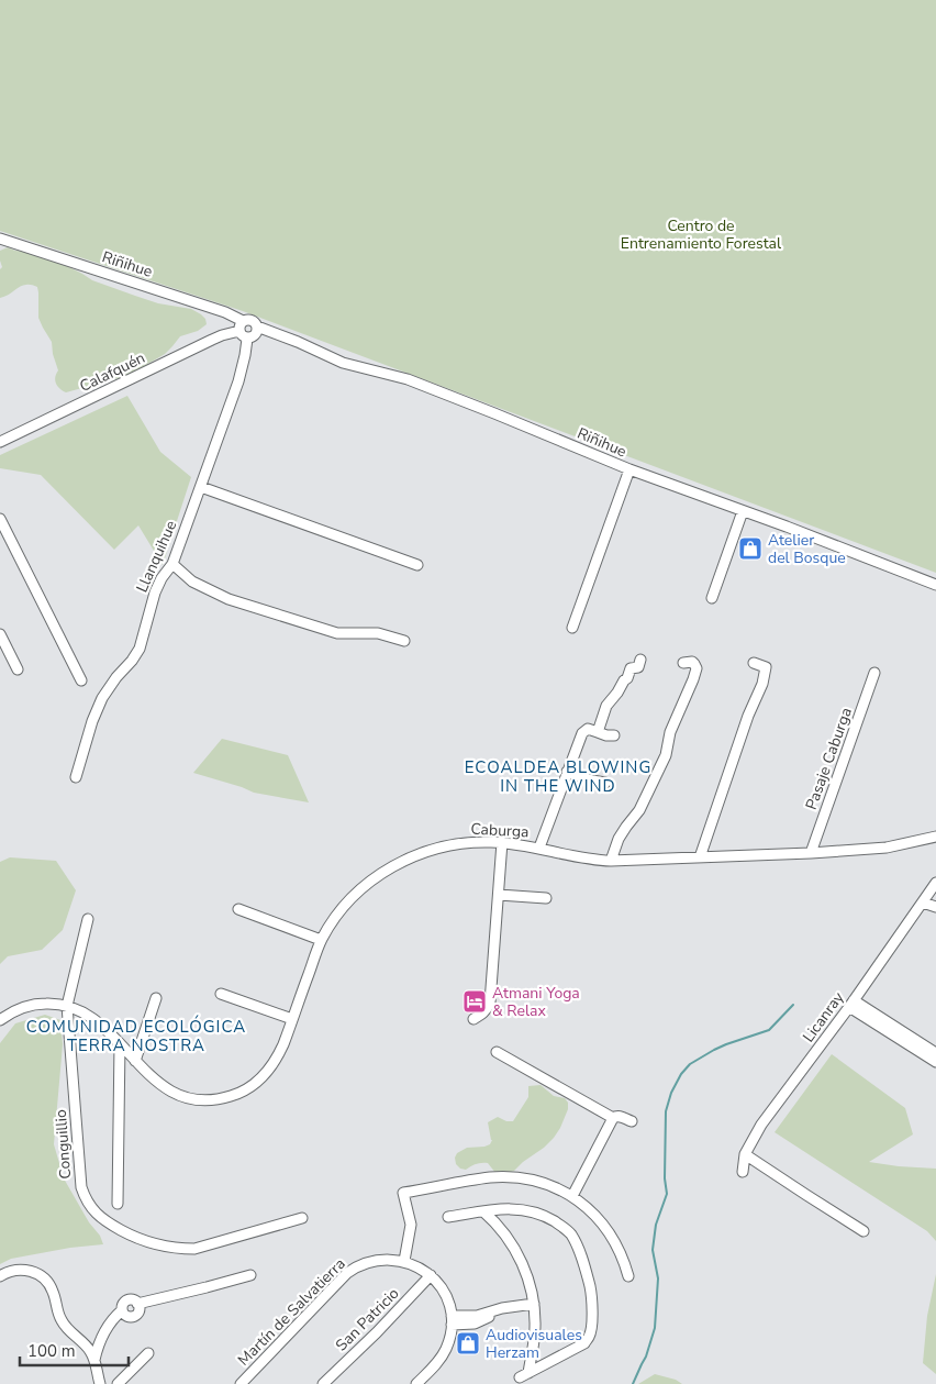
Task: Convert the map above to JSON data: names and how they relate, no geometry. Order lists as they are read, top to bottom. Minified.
{"streets":{"street":["Riñihue","Calafquén","Llanquihue","Pasaje Caburga","Caburga","Licanray","Conguillio","Martín de Salvatierra","San Patricio"]},"crossings":[["Riñihue","Calafquén"],["Riñihue","Llanquihue"],["Calafquén","Llanquihue"],["Pasaje Caburga","Caburga"],["Caburga","Conguillio"],["Martín de Salvatierra","San Patricio"]],"districts":["ECOALDEA BLOWING IN THE WIND","COMUNIDAD ECOLÓGICA TERRA NOSTRA"],"parks":["Centro de Entrenamiento Forestal"],"places":{"shop":["Atelier del Bosque","Audiovisuales Herzam"],"hotel":["Atmani Yoga & Relax"]},"scale_bar":"100 m"}
